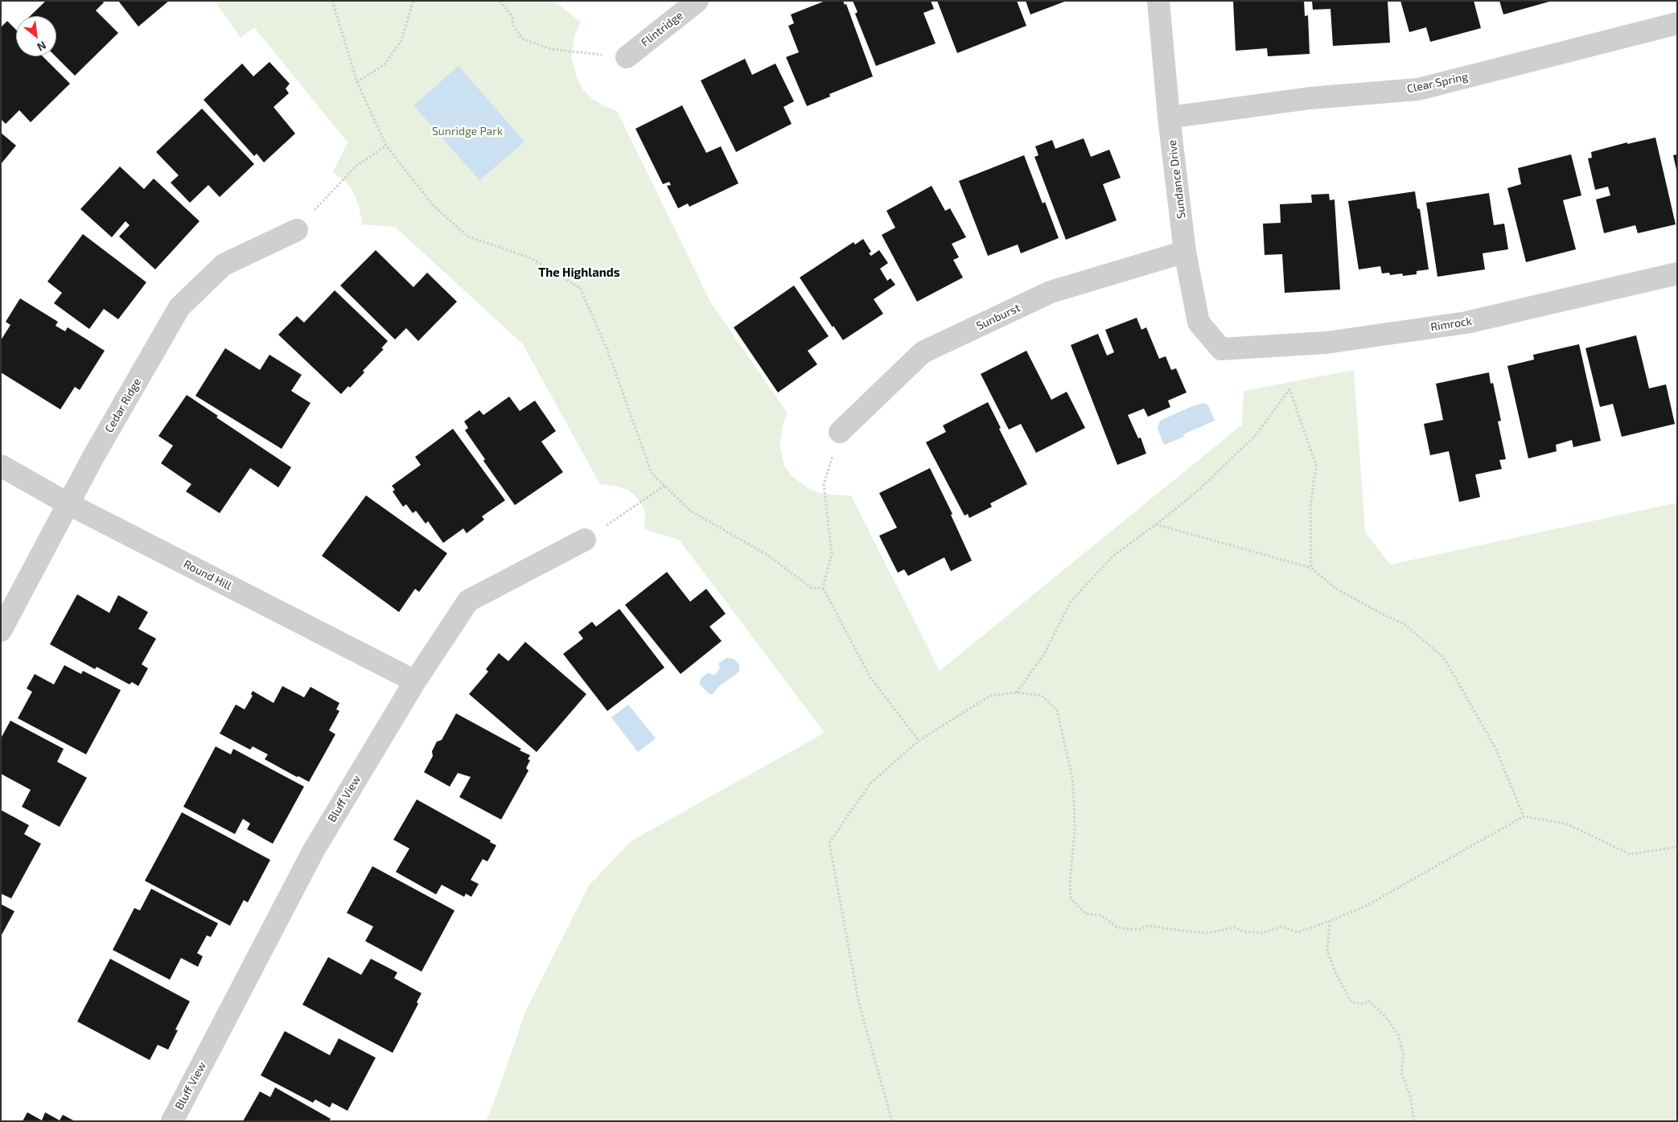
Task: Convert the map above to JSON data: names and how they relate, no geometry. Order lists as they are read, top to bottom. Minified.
{"streets":{"street":["Flintridge","Clear Spring","Sundance Drive","Sunburst","Rimrock","Cedar Ridge","Round Hill","Bluff View"]},"crossings":[["Clear Spring","Sundance Drive"],["Sundance Drive","Sunburst"],["Sundance Drive","Rimrock"],["Cedar Ridge","Round Hill"],["Round Hill","Bluff View"]],"districts":["The Highlands"],"parks":["Sunridge Park"],"north":"bottom right"}
